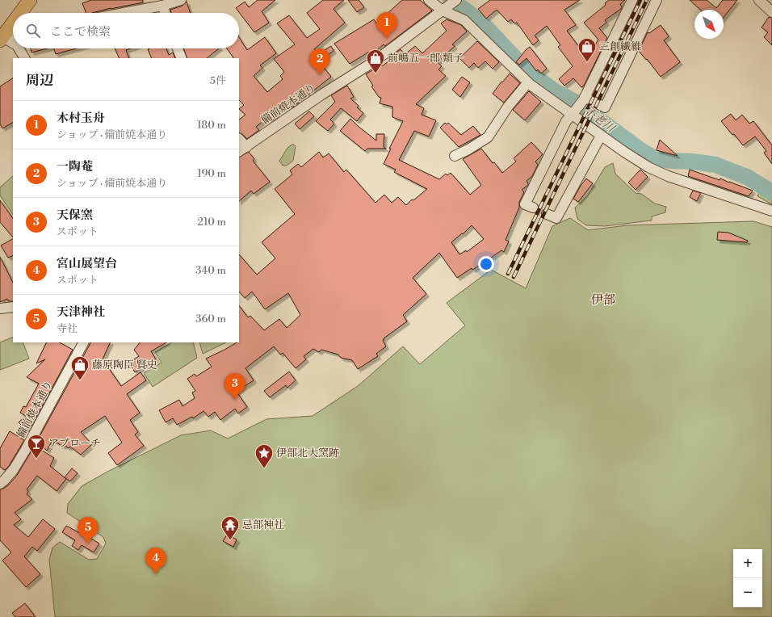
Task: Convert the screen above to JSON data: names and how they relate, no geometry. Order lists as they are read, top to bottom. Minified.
{"streets":{"street":["備前焼本通り"]},"districts":["伊部"],"water":["不老川"],"places":{"shop":["三創繊維","前嶋五一郎 類子","藤原陶臣 賢史"],"bar":["アプローチ"],"place":["伊部北大窯跡"],"temple":["忌部神社"]},"north":"bottom right","page":{"pins":["1","2","3","5","4"],"search":"ここで検索","heading":["周辺","5件"],"list":[{"mark":"1","name":"木村玉舟","note":"ショップ · 備前焼本通り","value":"180 m"},{"mark":"2","name":"一陶菴","note":"ショップ · 備前焼本通り","value":"190 m"},{"mark":"3","name":"天保窯","note":"スポット","value":"210 m"},{"mark":"4","name":"宮山展望台","note":"スポット","value":"340 m"},{"mark":"5","name":"天津神社","note":"寺社","value":"360 m"}],"map_buttons":["+","−"]}}
